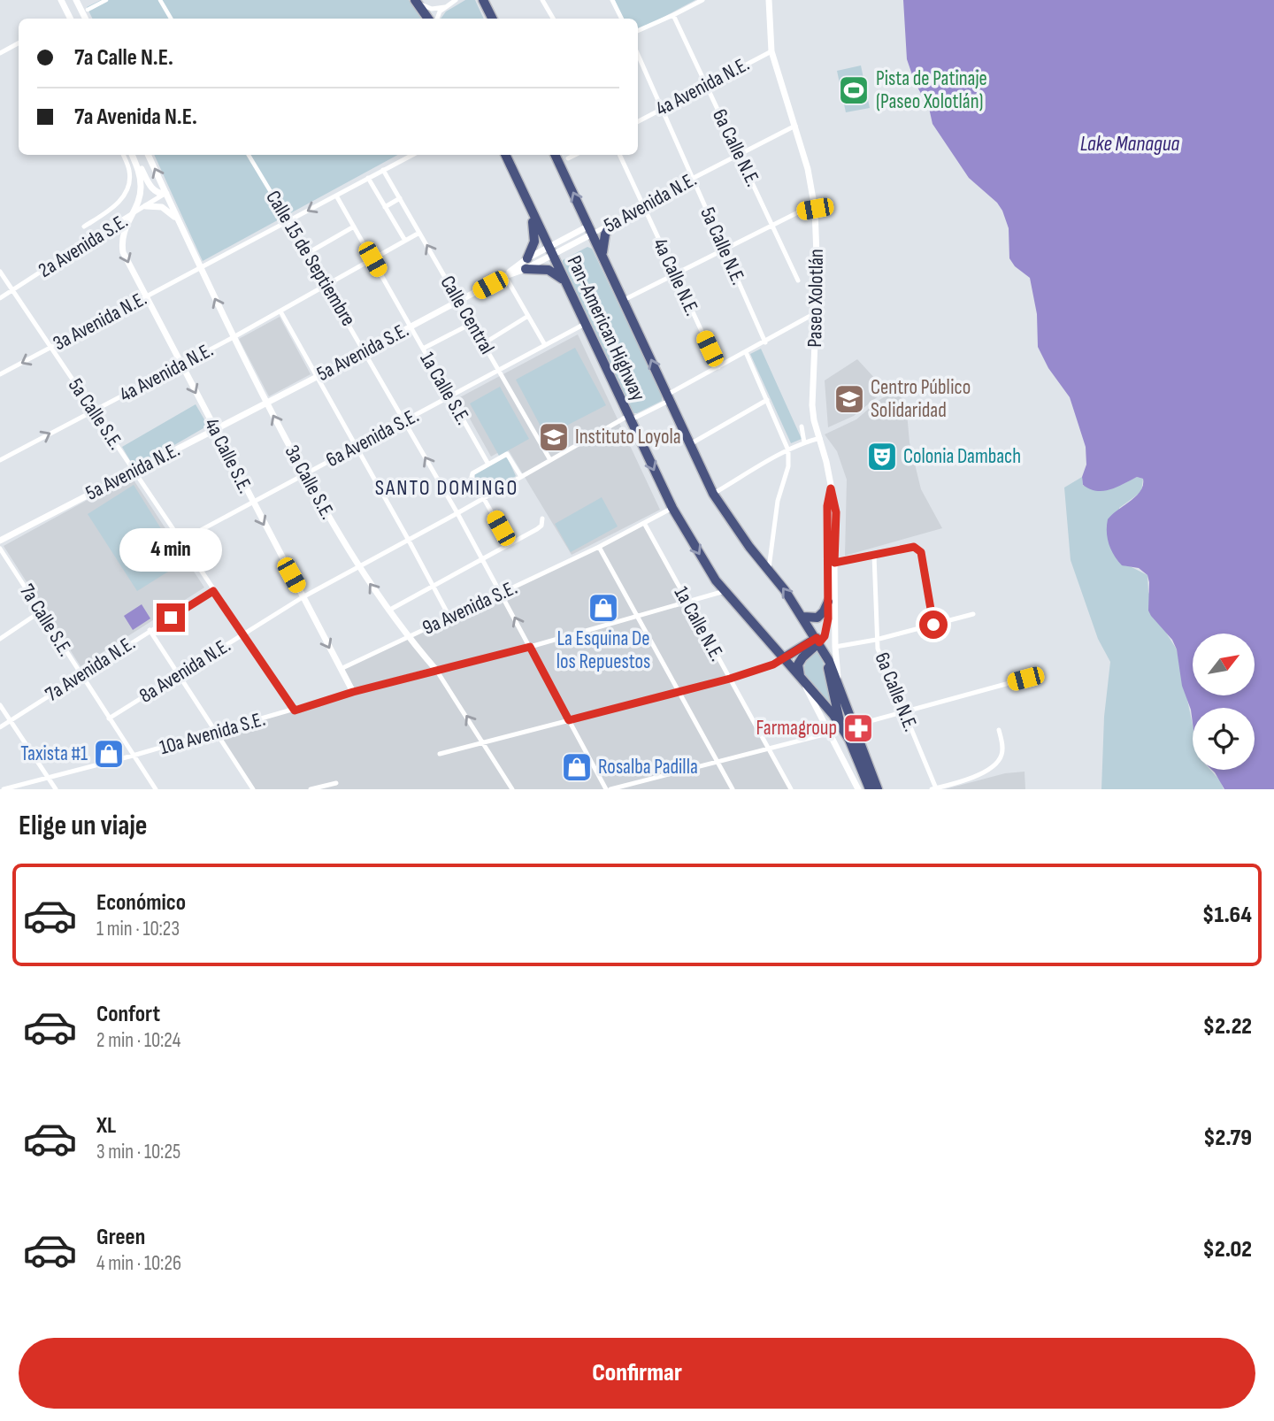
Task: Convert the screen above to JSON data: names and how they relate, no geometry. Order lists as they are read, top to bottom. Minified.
{"streets":{"highway":["Pan-American Highway"],"street":["4a Avenida N.E.","6a Calle N.E.","5a Avenida N.E.","2a Avenida S.E.","5a Calle N.E.","Calle 15 de Septiembre","4a Calle N.E.","Paseo Xolotlán","Calle Central","3a Avenida N.E.","5a Avenida S.E.","1a Calle S.E.","5a Calle S.E.","6a Avenida S.E.","4a Calle S.E.","3a Calle S.E.","9a Avenida S.E.","7a Calle S.E.","1a Calle N.E.","7a Avenida N.E.","8a Avenida N.E.","10a Avenida S.E."]},"crossings":[["4a Avenida N.E.","6a Calle N.E."],["4a Avenida N.E.","5a Calle N.E."],["4a Avenida N.E.","Calle 15 de Septiembre"],["4a Avenida N.E.","Paseo Xolotlán"],["4a Avenida N.E.","Calle Central"],["4a Avenida N.E.","1a Calle S.E."],["4a Avenida N.E.","5a Calle S.E."],["4a Avenida N.E.","4a Calle S.E."],["4a Avenida N.E.","3a Calle S.E."],["6a Calle N.E.","5a Avenida N.E."],["5a Avenida N.E.","5a Calle N.E."],["5a Avenida N.E.","4a Calle N.E."],["5a Avenida N.E.","Paseo Xolotlán"],["5a Avenida N.E.","Calle Central"],["5a Avenida N.E.","Pan-American Highway"],["5a Avenida N.E.","5a Avenida S.E."],["5a Avenida N.E.","5a Calle S.E."],["5a Avenida N.E.","4a Calle S.E."],["5a Avenida N.E.","3a Calle S.E."],["2a Avenida S.E.","5a Calle S.E."],["2a Avenida S.E.","4a Calle S.E."],["2a Avenida S.E.","3a Calle S.E."],["Calle 15 de Septiembre","3a Avenida N.E."],["Calle 15 de Septiembre","5a Avenida S.E."],["Calle 15 de Septiembre","6a Avenida S.E."],["Calle 15 de Septiembre","9a Avenida S.E."],["Calle 15 de Septiembre","8a Avenida N.E."],["Calle 15 de Septiembre","10a Avenida S.E."],["Paseo Xolotlán","Pan-American Highway"],["Calle Central","3a Avenida N.E."],["Calle Central","5a Avenida S.E."],["Calle Central","6a Avenida S.E."],["Calle Central","8a Avenida N.E."],["3a Avenida N.E.","1a Calle S.E."],["3a Avenida N.E.","5a Calle S.E."],["3a Avenida N.E.","4a Calle S.E."],["3a Avenida N.E.","3a Calle S.E."],["Pan-American Highway","6a Avenida S.E."],["Pan-American Highway","9a Avenida S.E."],["Pan-American Highway","8a Avenida N.E."],["Pan-American Highway","10a Avenida S.E."],["5a Avenida S.E.","1a Calle S.E."],["5a Avenida S.E.","3a Calle S.E."],["1a Calle S.E.","6a Avenida S.E."],["5a Calle S.E.","6a Avenida S.E."],["5a Calle S.E.","7a Avenida N.E."],["5a Calle S.E.","8a Avenida N.E."],["5a Calle S.E.","10a Avenida S.E."],["6a Avenida S.E.","4a Calle S.E."],["6a Avenida S.E.","3a Calle S.E."],["4a Calle S.E.","9a Avenida S.E."],["4a Calle S.E.","8a Avenida N.E."],["4a Calle S.E.","10a Avenida S.E."],["3a Calle S.E.","9a Avenida S.E."],["3a Calle S.E.","8a Avenida N.E."],["3a Calle S.E.","10a Avenida S.E."],["9a Avenida S.E.","1a Calle N.E."],["7a Calle S.E.","7a Avenida N.E."],["7a Calle S.E.","8a Avenida N.E."],["7a Calle S.E.","10a Avenida S.E."],["1a Calle N.E.","10a Avenida S.E."]],"one_way":["4a Calle S.E.","3a Calle S.E."],"districts":["SANTO DOMINGO"],"water":["Lake Managua"],"places":{"sports":["Pista de Patinaje (Paseo Xolotlán)"],"school or university":["Centro Público Solidaridad","Instituto Loyola"],"theatre":["Colonia Dambach"],"shop":["La Esquina De los Repuestos","Taxista #1","Rosalba Padilla"],"pharmacy":["Farmagroup"]},"north":"top right","page":{"banner":["7a Calle N.E.","7a Avenida N.E."],"bubble":"4 min","heading":"Elige un viaje","list":[{"name":"Económico","note":"1 min · 10:23","value":"$1.64"},{"name":"Confort","note":"2 min · 10:24","value":"$2.22"},{"name":"XL","note":"3 min · 10:25","value":"$2.79"},{"name":"Green","note":"4 min · 10:26","value":"$2.02"}],"buttons":"Confirmar"}}
